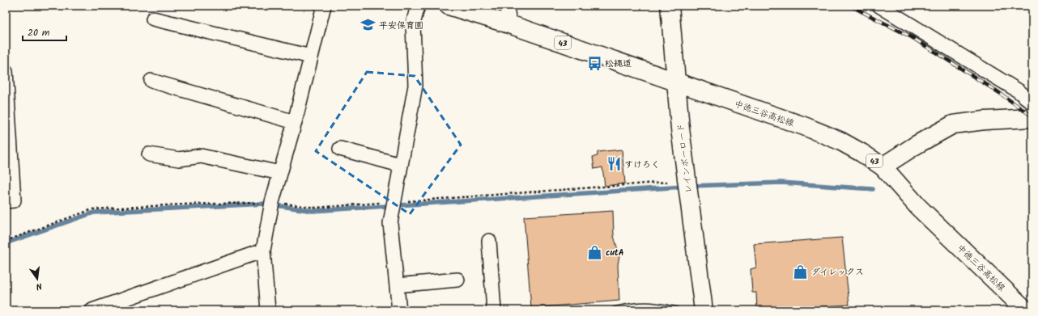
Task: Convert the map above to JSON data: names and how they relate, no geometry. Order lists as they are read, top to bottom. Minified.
{"streets":{"main road":["43","中徳三谷高松線","レインボーロード"]},"crossings":[["中徳三谷高松線","レインボーロード"]],"places":{"school or university":["平安保育園"],"bus stop":["松縄道"],"restaurant":["すけろく"],"shop":["cutA","ダイレックス"]},"scale_bar":"20 m","north":"bottom"}
